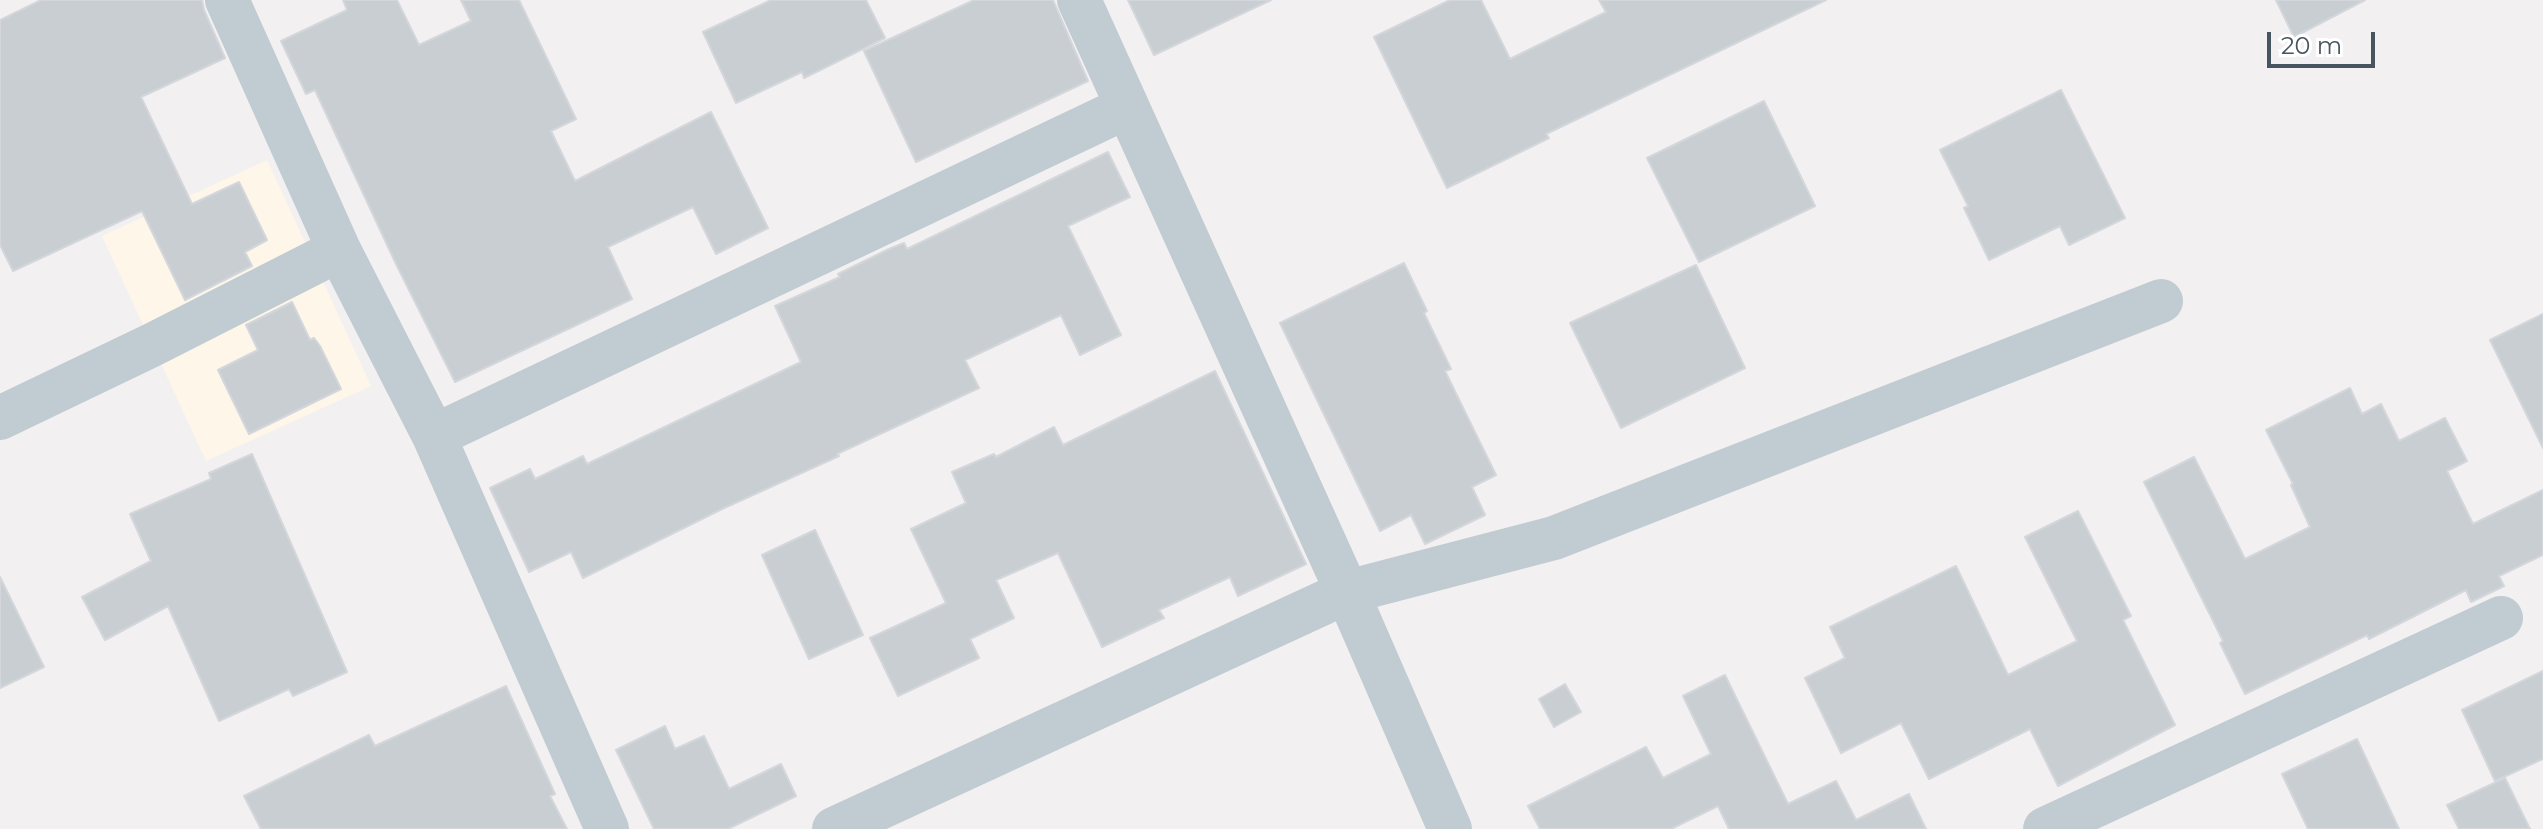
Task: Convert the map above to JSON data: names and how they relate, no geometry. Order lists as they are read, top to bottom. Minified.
{"scale_bar":"20 m"}
